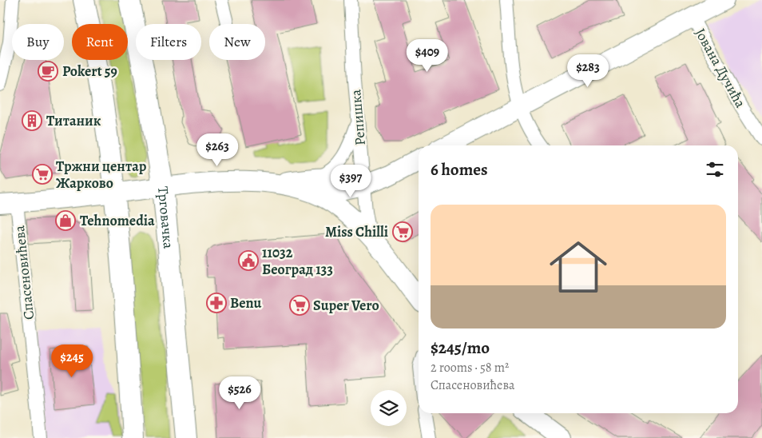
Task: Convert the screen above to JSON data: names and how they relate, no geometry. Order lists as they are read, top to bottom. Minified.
{"streets":{"main road":["Трговачка"],"street":["Јована Дучића","Репишка","Спасеновићева"]},"places":{"cafe":["Pokert 59"],"building":["Титаник"],"supermarket":["Тржни центар Жарково","Miss Chilli","Super Vero"],"shop":["Tehnomedia"],"public building":["11032 Београд 133"],"pharmacy":["Benu"]},"page":{"chip":["Buy","Rent","Filters","New"],"price":["$409","$283","$263","$397","$245","$526"],"heading":"6 homes","list":[{"name":"$245/mo","note":"2 rooms · 58 m² · Спасеновићева"}]}}
